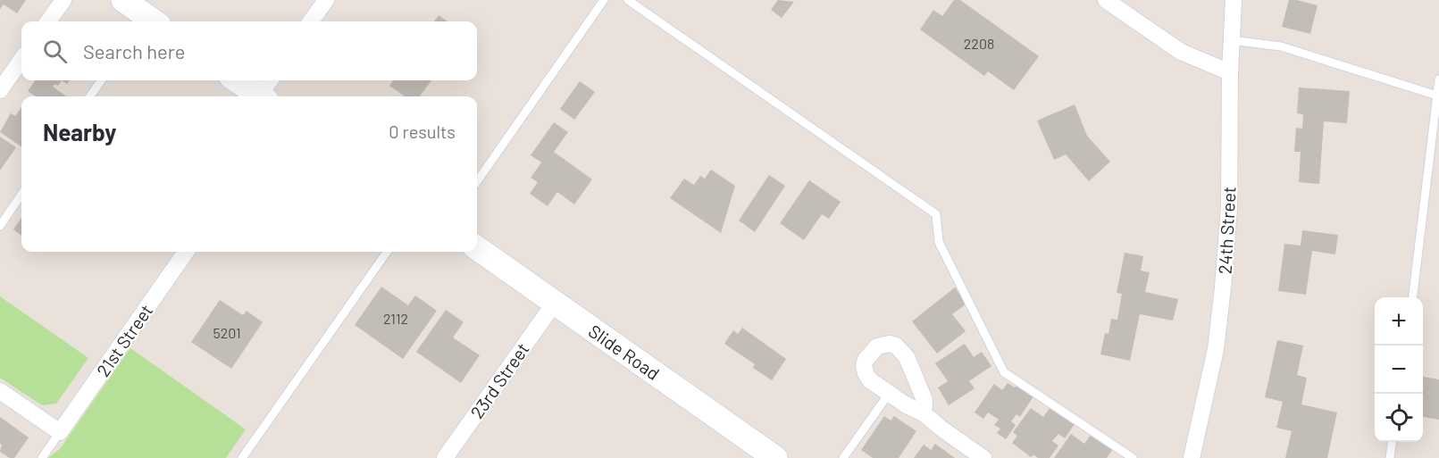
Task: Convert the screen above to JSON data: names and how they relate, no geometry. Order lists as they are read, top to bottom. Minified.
{"streets":{"main road":["Slide Road"],"street":["24th Street","21st Street","23rd Street"]},"crossings":[["Slide Road","23rd Street"]],"house_numbers":["2208","2112","5201"],"page":{"search":"Search here","heading":["Nearby","0 results"],"map_buttons":["+","−"]}}
